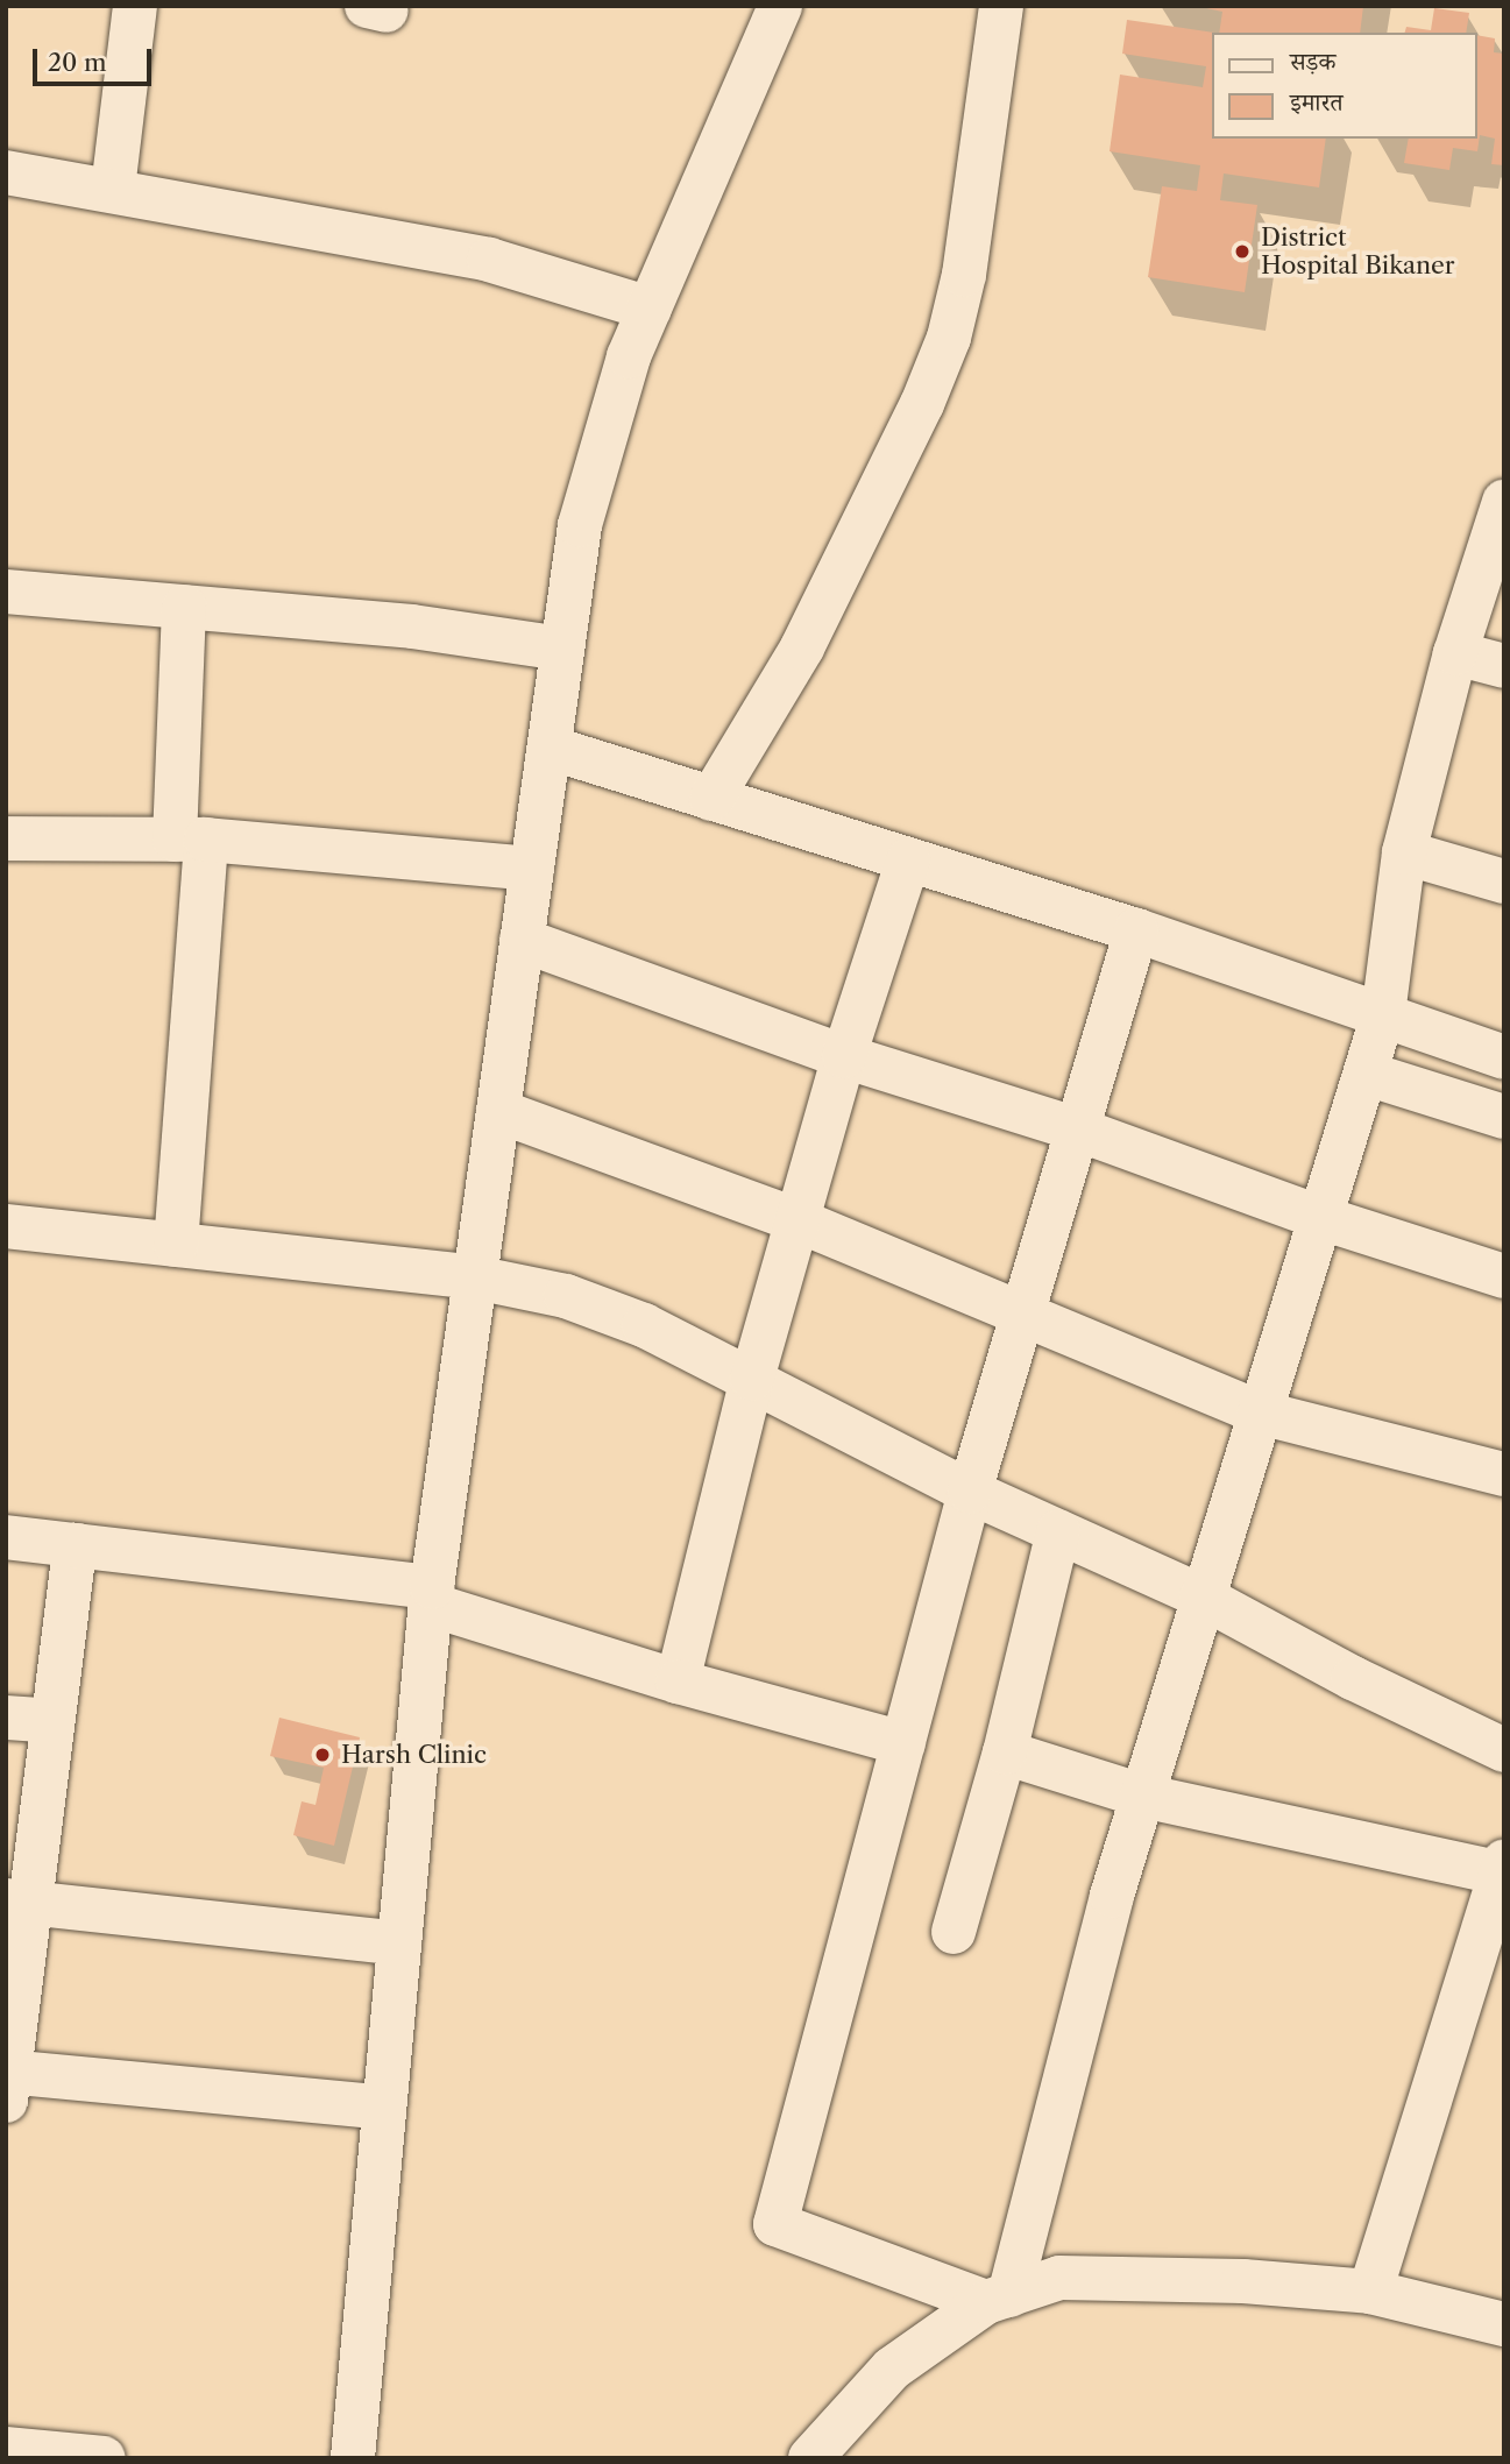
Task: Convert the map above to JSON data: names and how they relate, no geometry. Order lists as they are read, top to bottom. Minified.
{"places":["District Hospital Bikaner","Harsh Clinic"],"legend":["सड़क","इमारत"],"scale_bar":"20 m"}
